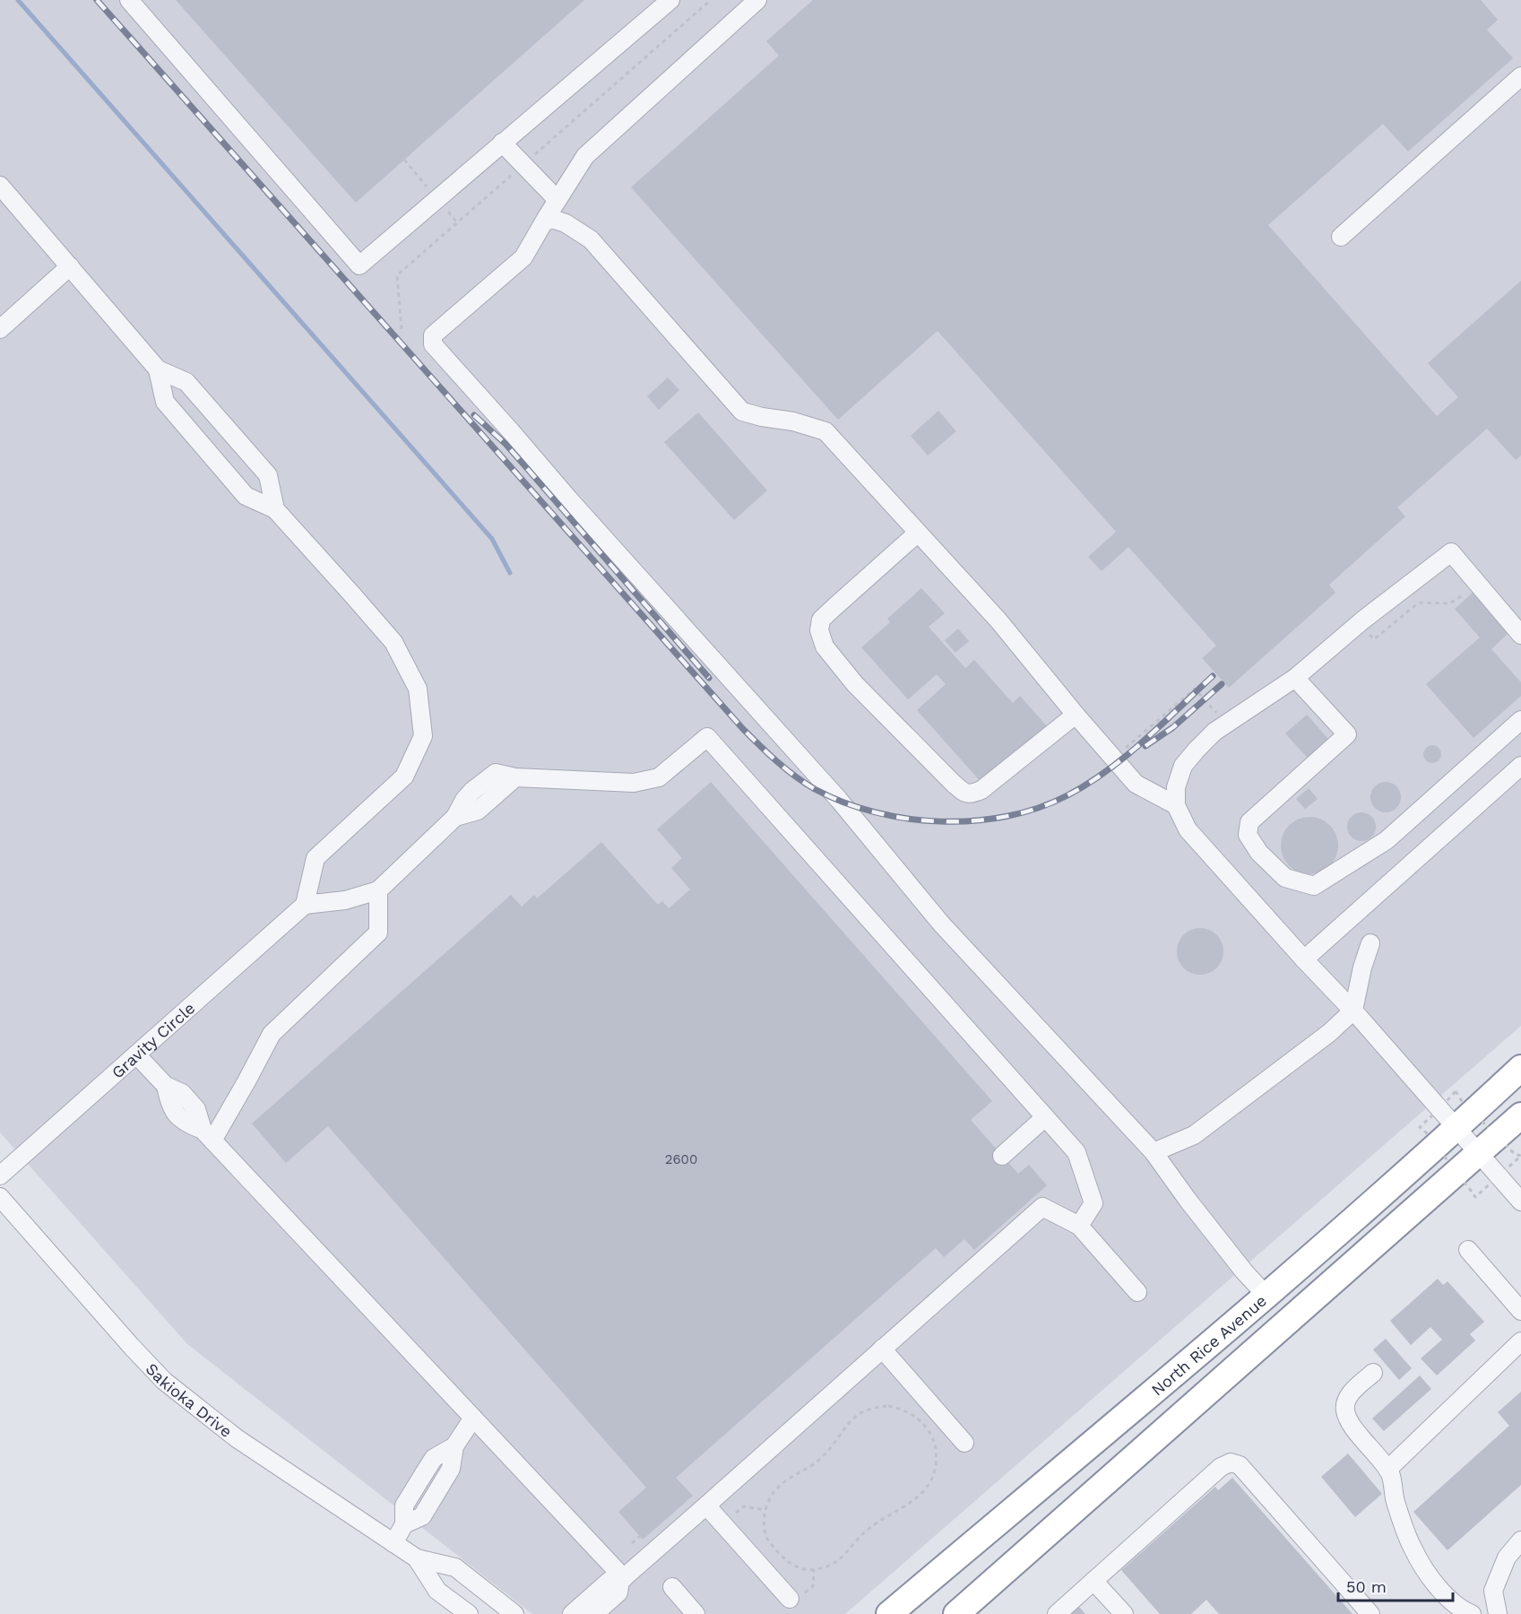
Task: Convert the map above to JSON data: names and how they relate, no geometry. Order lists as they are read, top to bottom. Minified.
{"streets":{"highway":["North Rice Avenue"],"street":["Gravity Circle","Sakioka Drive"]},"house_numbers":["2600"],"scale_bar":"50 m"}
